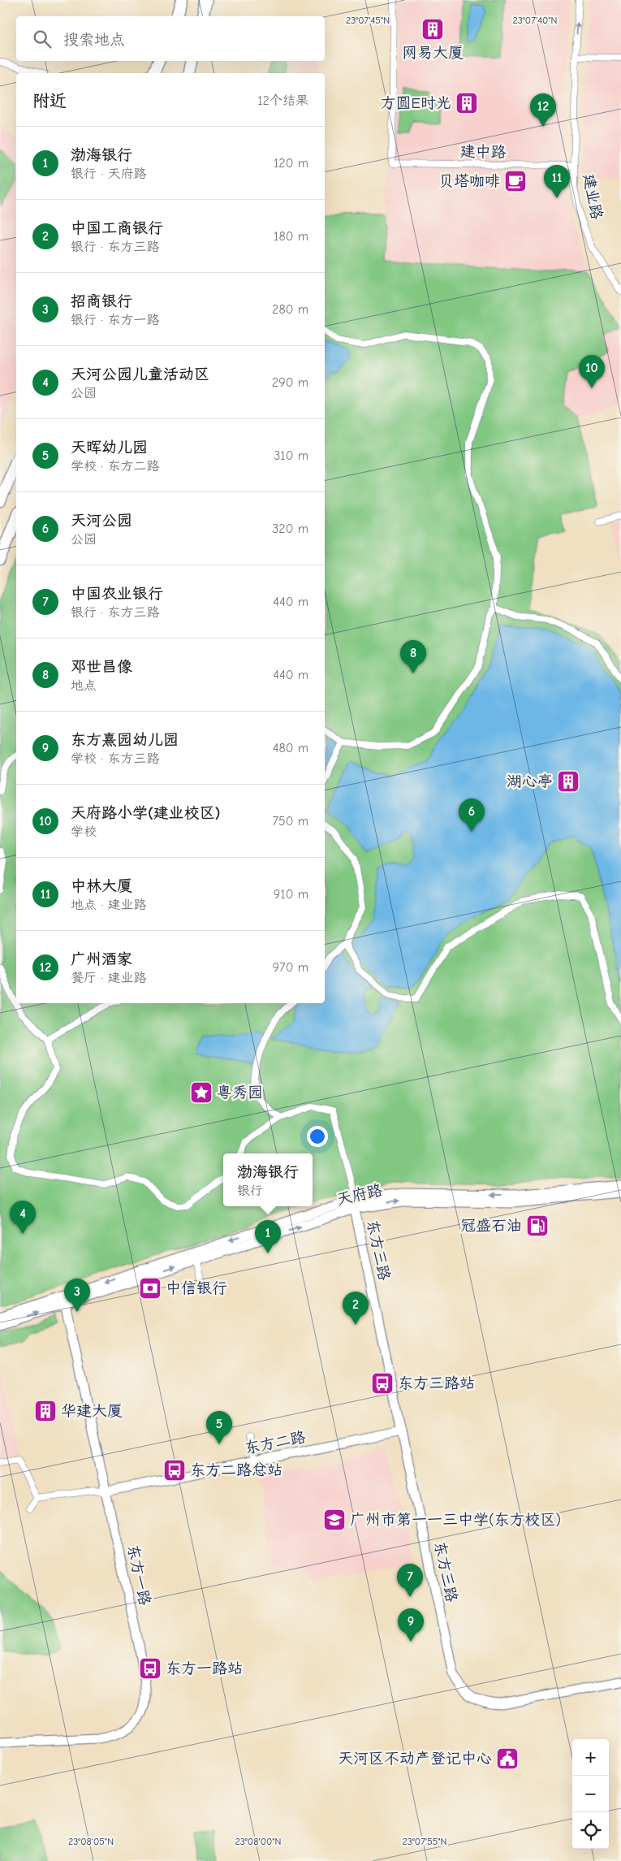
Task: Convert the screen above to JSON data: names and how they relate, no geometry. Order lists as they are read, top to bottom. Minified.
{"streets":{"street":["建中路","建业路","天府路","东方三路","东方二路","东方一路"]},"crossings":[["建中路","建业路"],["天府路","东方三路"],["天府路","东方一路"],["东方三路","东方二路"],["东方二路","东方一路"]],"places":{"building":["网易大厦","方圆E时光","湖心亭","华建大厦"],"cafe":["贝塔咖啡"],"place":["粤秀园"],"fuel station":["冠盛石油"],"bank":["中信银行"],"bus stop":["东方三路站","东方二路总站","东方一路站"],"school or university":["广州市第一一三中学(东方校区)"],"public building":["天河区不动产登记中心"]},"page":{"search":"搜索地点","heading":["附近","12个结果"],"pins":["12","11","10","8","6","4","1","3","2","5","7","9"],"list":[{"mark":"1","name":"渤海银行","note":"银行 · 天府路","value":"120 m"},{"mark":"2","name":"中国工商银行","note":"银行 · 东方三路","value":"180 m"},{"mark":"3","name":"招商银行","note":"银行 · 东方一路","value":"280 m"},{"mark":"4","name":"天河公园儿童活动区","note":"公园","value":"290 m"},{"mark":"5","name":"天晖幼儿园","note":"学校 · 东方二路","value":"310 m"},{"mark":"6","name":"天河公园","note":"公园","value":"320 m"},{"mark":"7","name":"中国农业银行","note":"银行 · 东方三路","value":"440 m"},{"mark":"8","name":"邓世昌像","note":"地点","value":"440 m"},{"mark":"9","name":"东方熹园幼儿园","note":"学校 · 东方三路","value":"480 m"},{"mark":"10","name":"天府路小学(建业校区)","note":"学校","value":"750 m"},{"mark":"11","name":"中林大厦","note":"地点 · 建业路","value":"910 m"},{"mark":"12","name":"广州酒家","note":"餐厅 · 建业路","value":"970 m"}],"popup":["渤海银行","银行"],"map_buttons":["+","−"]},"coordinates":["23°07'45\"N","23°07'40\"N","23°08'05\"N","23°08'00\"N","23°07'55\"N"]}
